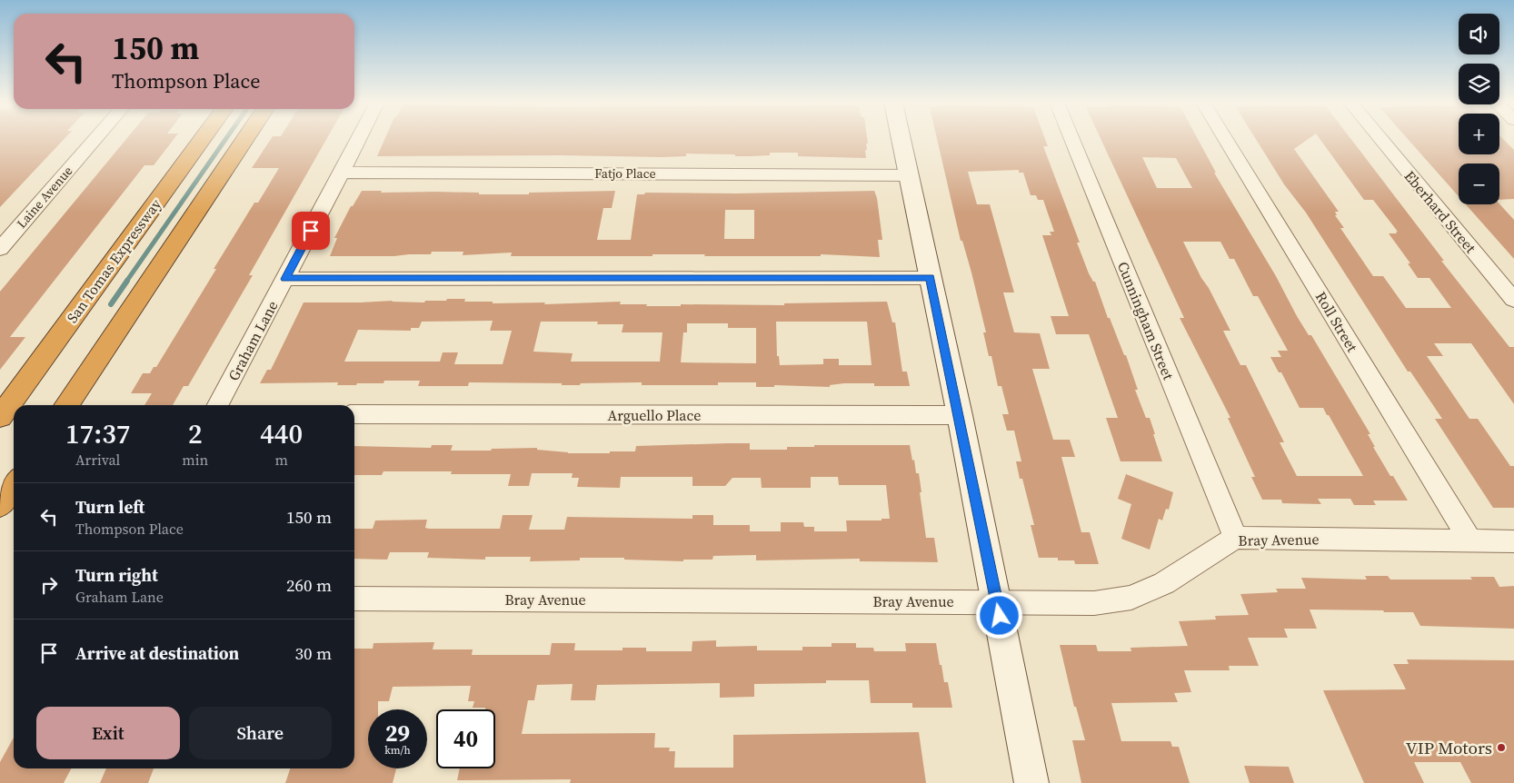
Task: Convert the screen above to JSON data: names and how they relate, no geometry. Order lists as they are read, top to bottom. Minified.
{"streets":{"highway":["San Tomas Expressway"],"street":["Fatjo Place","Laine Avenue","Eberhard Street","Cunningham Street","Roll Street","Graham Lane","Arguello Place","Bray Avenue"]},"crossings":[["Fatjo Place","Graham Lane"],["Cunningham Street","Bray Avenue"],["Roll Street","Bray Avenue"]],"places":["VIP Motors"],"page":{"map_buttons":["+","−"],"turn":["150 m","Thompson Place"],"eta":["17:37","Arrival","2","min","440","m"],"list":[{"name":"Turn left","note":"Thompson Place","value":"150 m"},{"name":"Turn right","note":"Graham Lane","value":"260 m"},{"name":"Arrive at destination","value":"30 m"}],"buttons":["Exit","Share"],"speed":"29 km/h","limit":"40"}}
